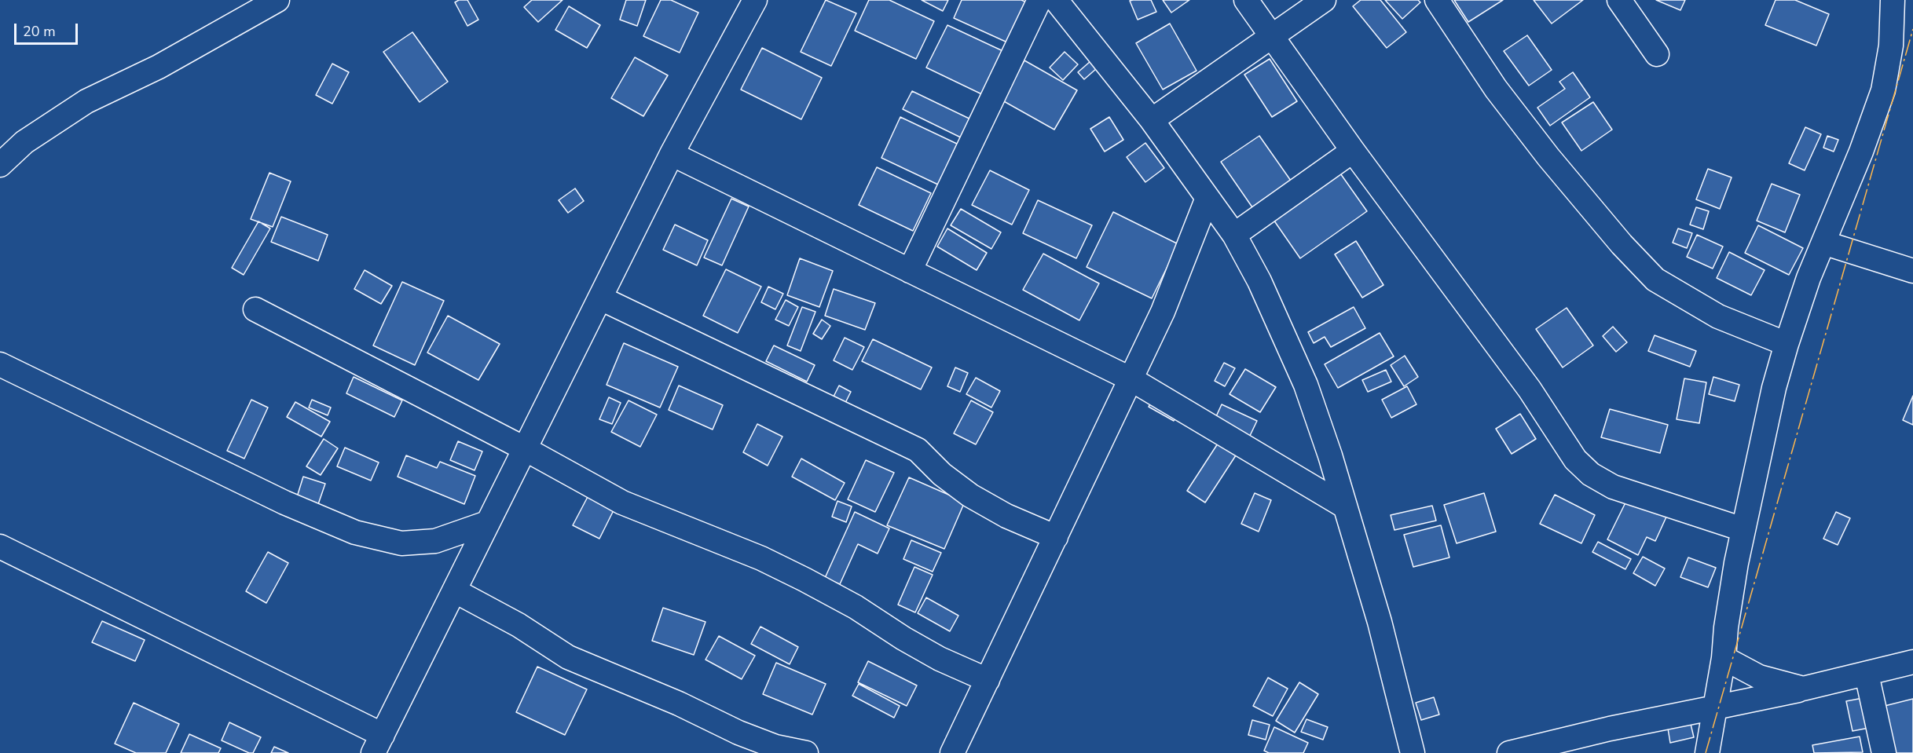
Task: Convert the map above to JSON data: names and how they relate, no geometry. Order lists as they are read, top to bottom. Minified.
{"scale_bar":"20 m"}
